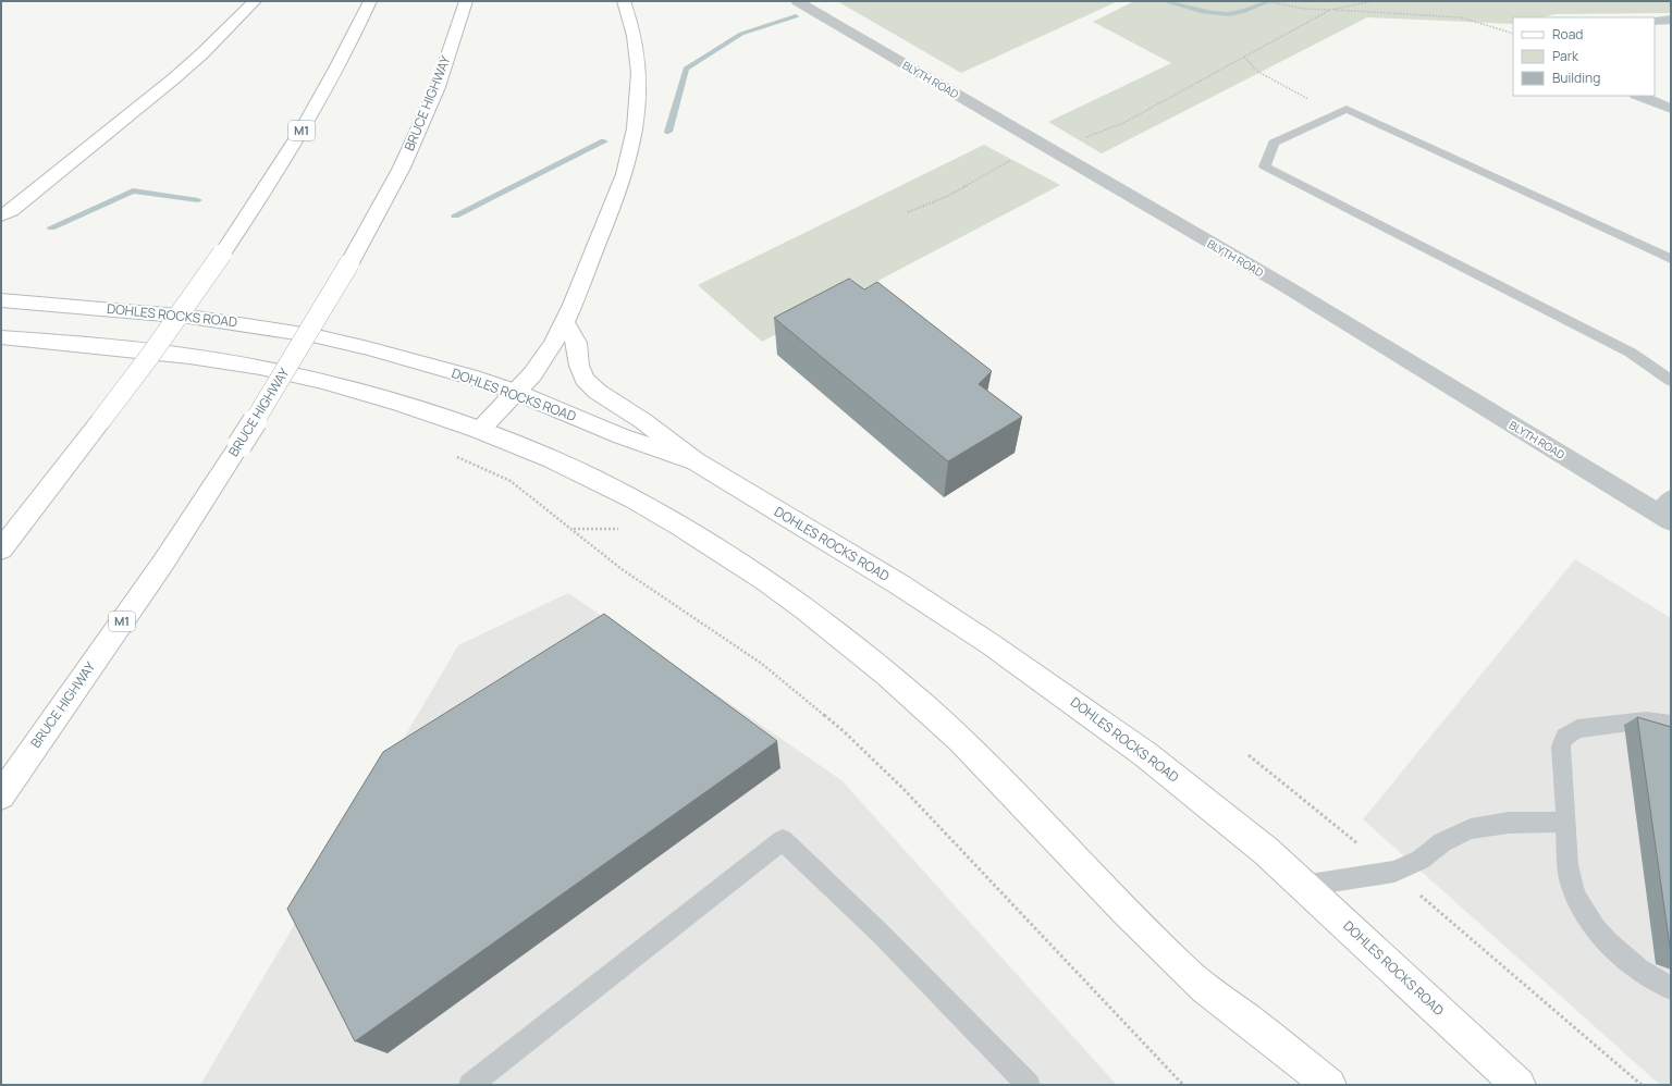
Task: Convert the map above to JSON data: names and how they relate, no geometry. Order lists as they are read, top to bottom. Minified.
{"streets":{"main road":["BRUCE HIGHWAY","M1","DOHLES ROCKS ROAD"],"street":["BLYTH ROAD"]},"legend":["Road","Park","Building"]}
